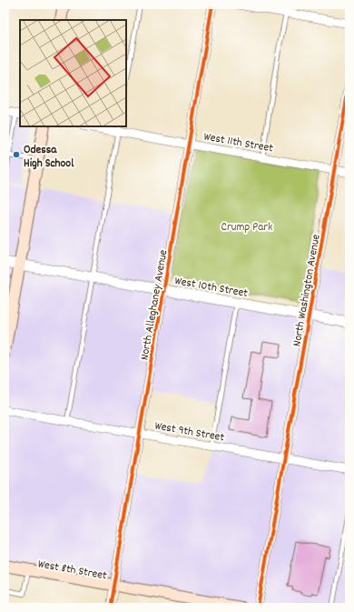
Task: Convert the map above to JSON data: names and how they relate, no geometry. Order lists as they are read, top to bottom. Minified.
{"streets":{"main road":["West 8th Street"],"street":["West 11th Street","West 10th Street","North Washington Avenue","North Alleghaney Avenue","West 9th Street"]},"crossings":[["West 11th Street","North Washington Avenue"],["West 11th Street","North Alleghaney Avenue"],["West 10th Street","North Washington Avenue"],["West 10th Street","North Alleghaney Avenue"],["North Washington Avenue","West 9th Street"],["North Alleghaney Avenue","West 9th Street"],["North Alleghaney Avenue","West 8th Street"]],"parks":["Crump Park"],"places":["Odessa High School"]}
